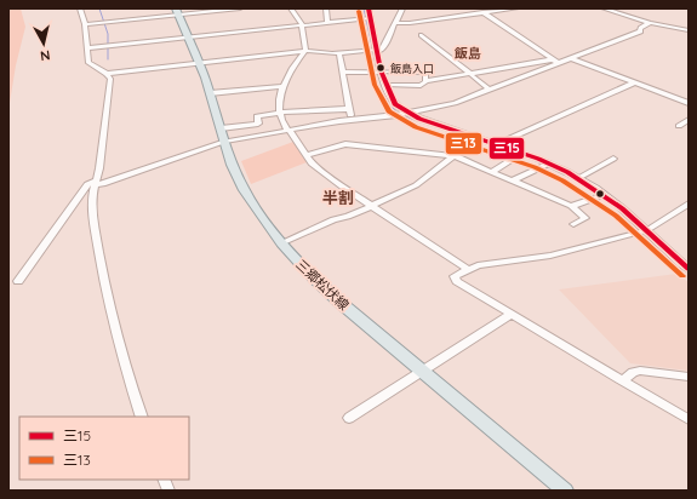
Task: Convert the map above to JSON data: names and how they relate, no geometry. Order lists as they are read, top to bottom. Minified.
{"streets":{"main road":["三郷松伏線"]},"districts":["飯島","半割"],"places":["飯島入口"],"lines":["transit line 三15","transit line 三13"],"legend":["三15","三13"],"north":"bottom"}
